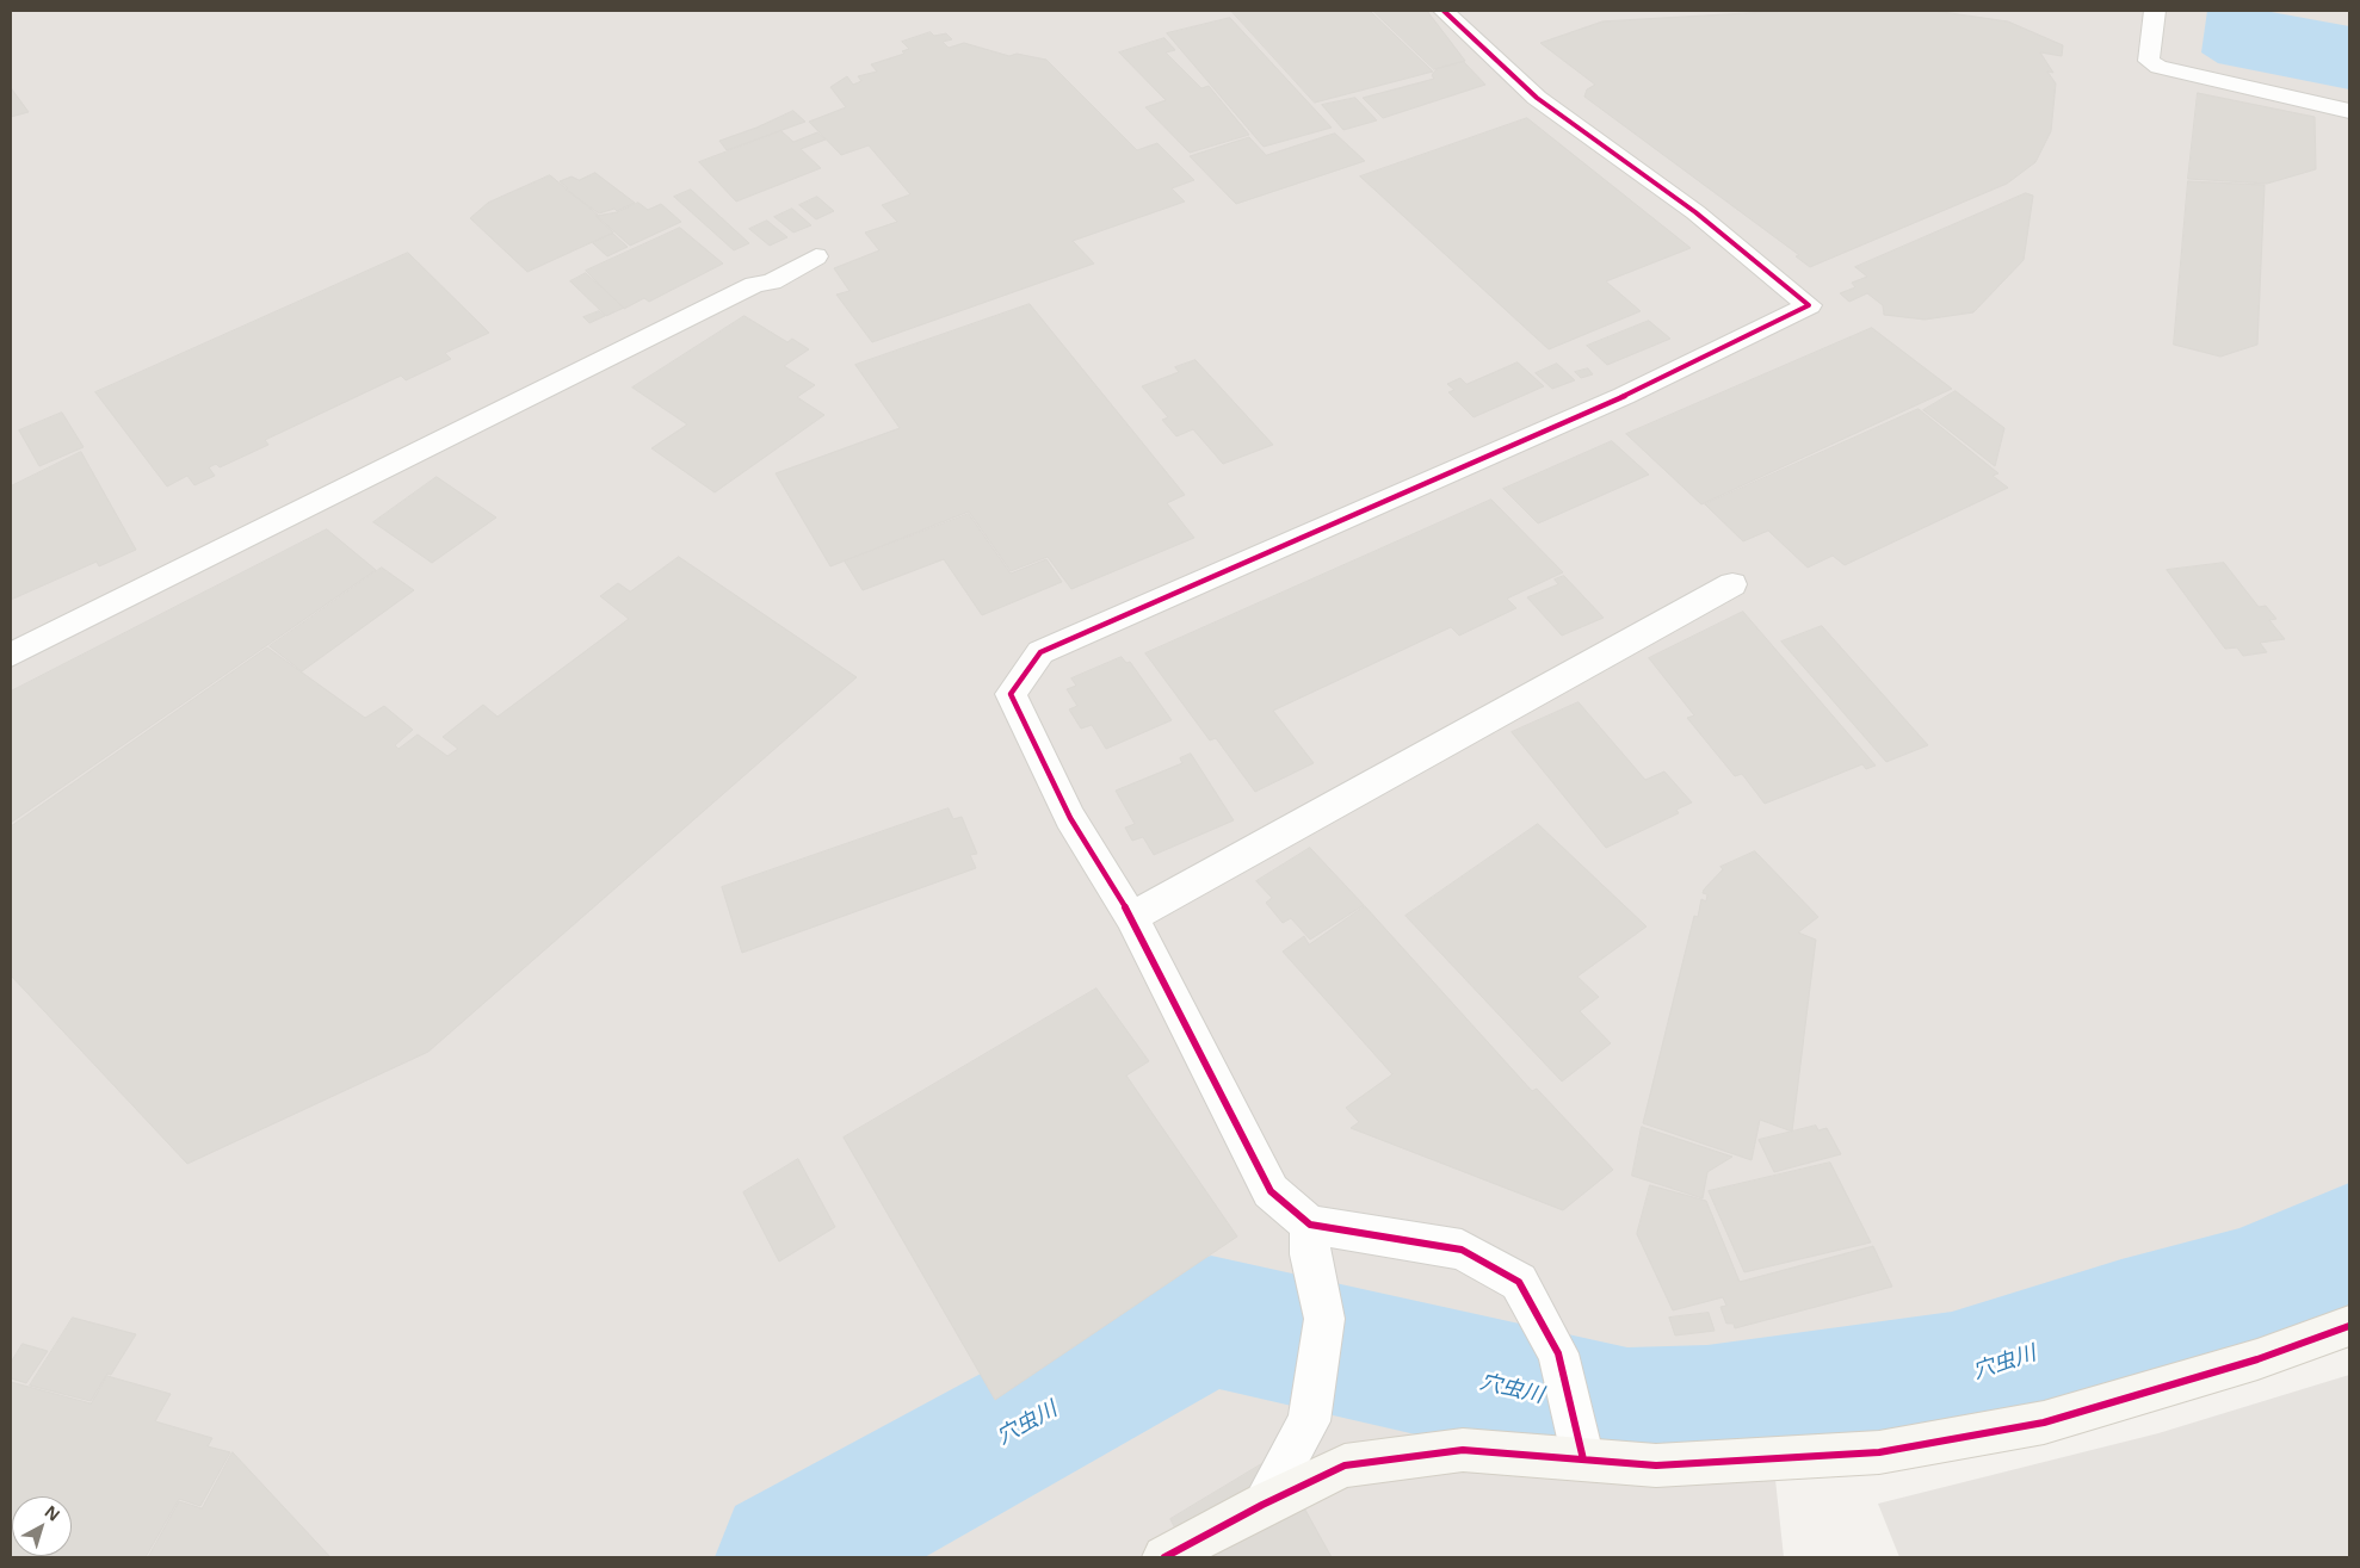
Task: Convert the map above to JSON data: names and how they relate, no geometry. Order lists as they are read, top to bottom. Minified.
{"water":["穴虫川"],"north":"top right"}
